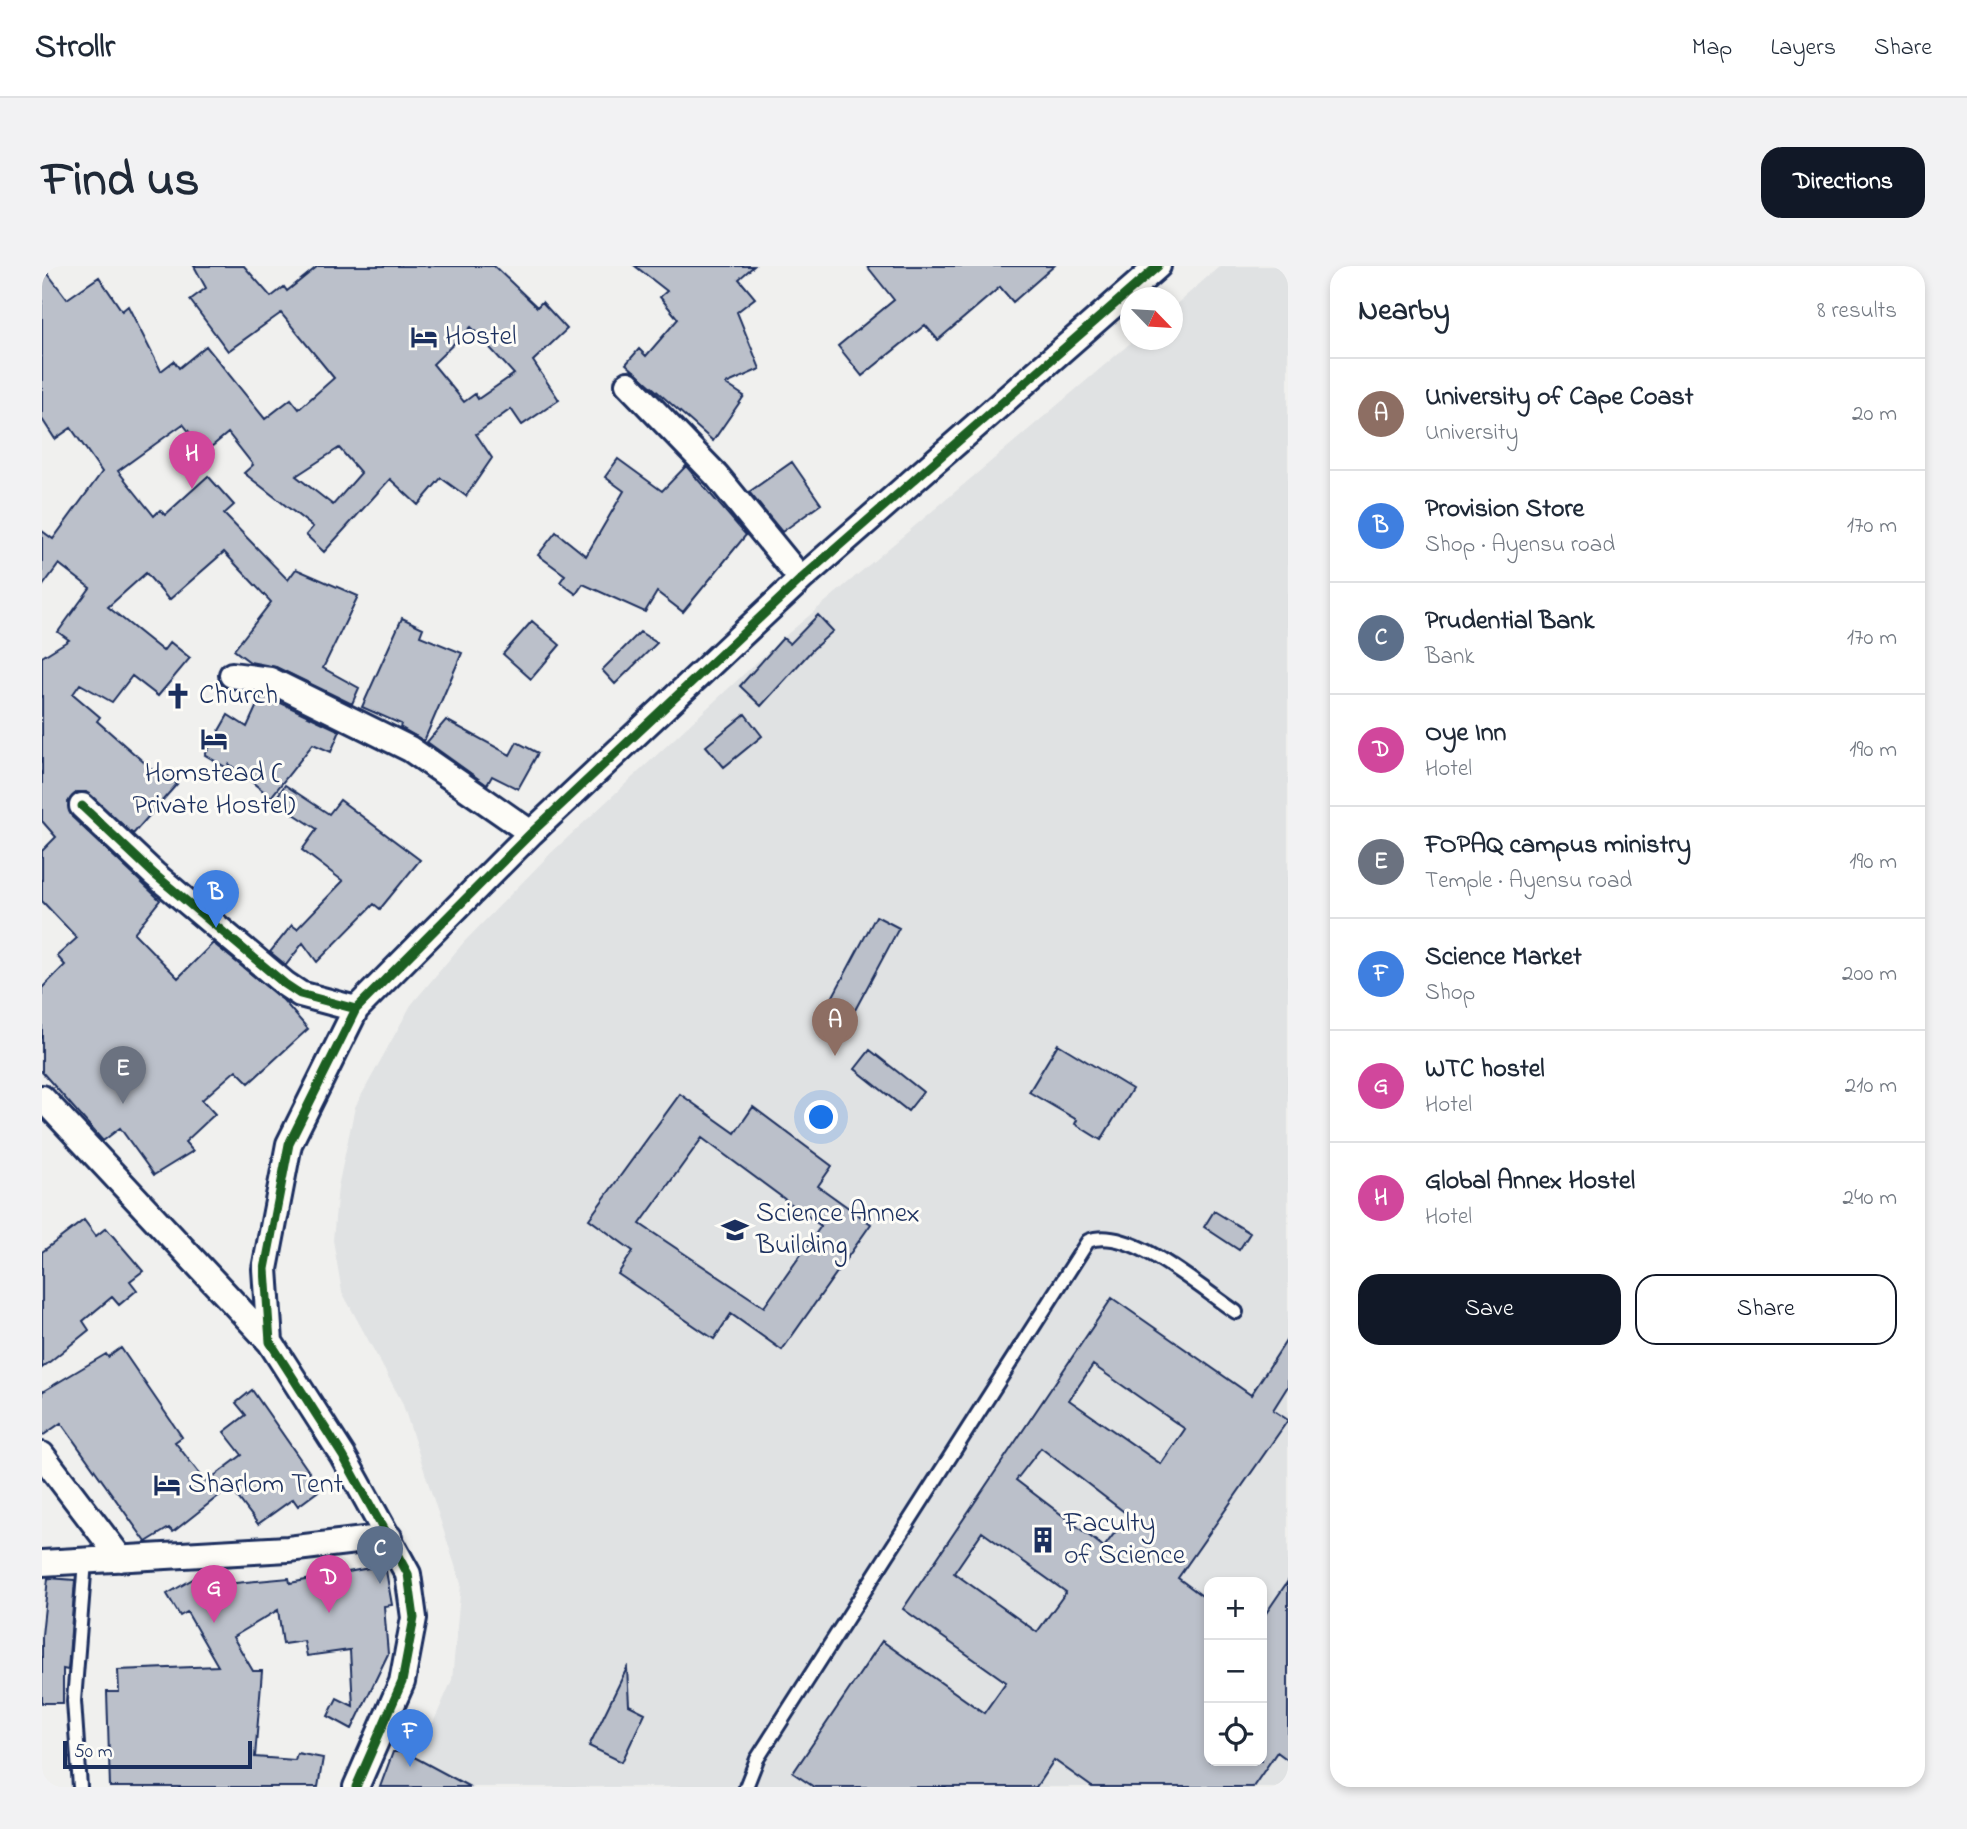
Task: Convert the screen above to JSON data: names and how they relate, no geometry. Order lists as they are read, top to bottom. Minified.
{"places":{"hotel":["Hostel","Homstead ( Private Hostel)","Sharlom Tent"],"church":["Church"],"school or university":["Science Annex Building"],"building":["Faculty of Science"]},"scale_bar":"50 m","north":"bottom right","page":{"header":"Strollr","nav":["Map","Layers","Share"],"title":"Find us","buttons":["Directions",["Save","Share"]],"heading":["Nearby","8 results"],"list":[{"mark":"A","name":"University of Cape Coast","note":"University","value":"20 m"},{"mark":"B","name":"Provision Store","note":"Shop · Ayensu road","value":"170 m"},{"mark":"C","name":"Prudential Bank","note":"Bank","value":"170 m"},{"mark":"D","name":"Oye Inn","note":"Hotel","value":"190 m"},{"mark":"E","name":"FOPAQ campus ministry","note":"Temple · Ayensu road","value":"190 m"},{"mark":"F","name":"Science Market","note":"Shop","value":"200 m"},{"mark":"G","name":"WTC hostel","note":"Hotel","value":"210 m"},{"mark":"H","name":"Global Annex Hostel","note":"Hotel","value":"240 m"}],"pins":["H","B","A","E","C","D","G","F"],"map_buttons":["+","−"],"scale":"50 m"}}
